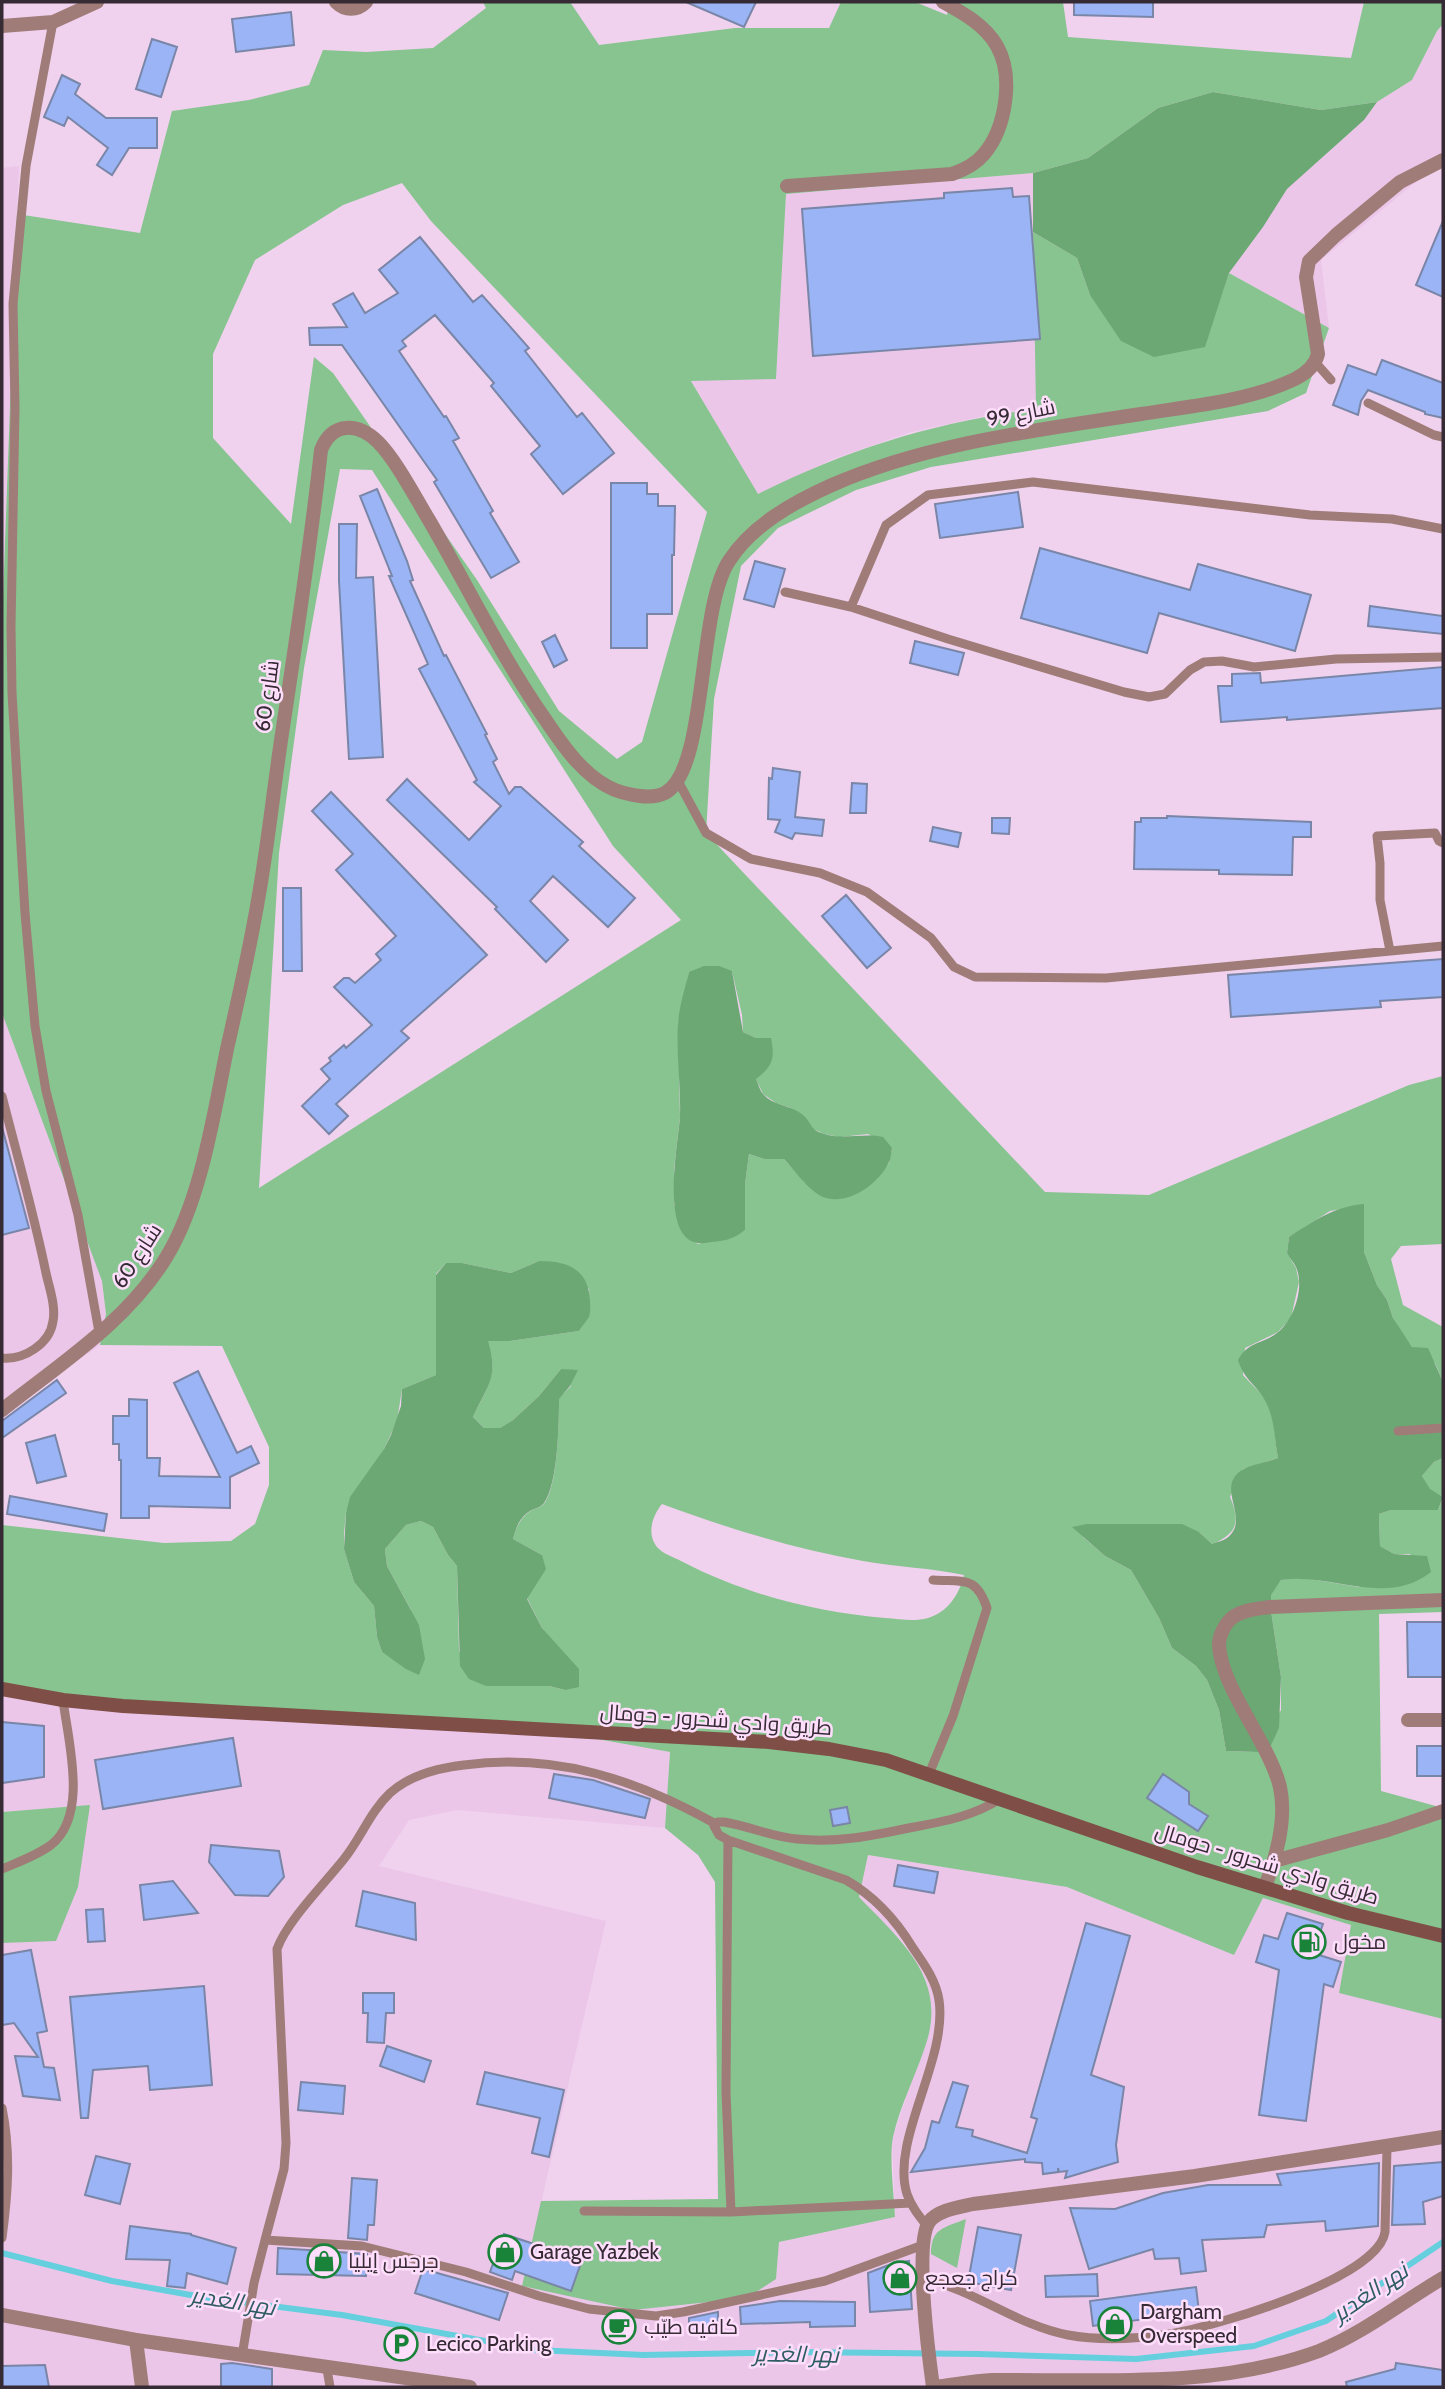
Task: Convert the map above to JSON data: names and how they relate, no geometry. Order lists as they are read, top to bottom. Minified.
{"streets":{"main road":["طريق وادي شحرور - حومال"],"street":["شارع 99","شارع 60"]},"crossings":[["شارع 99","شارع 60"]],"water":["نهر الغدير"],"places":{"fuel station":["مخول"],"shop":["Garage Yazbek","جرجس إيليا","كراج جعجع","Dargham Overspeed"],"cafe":["كافيه طيّب"],"parking":["Lecico Parking"]}}
